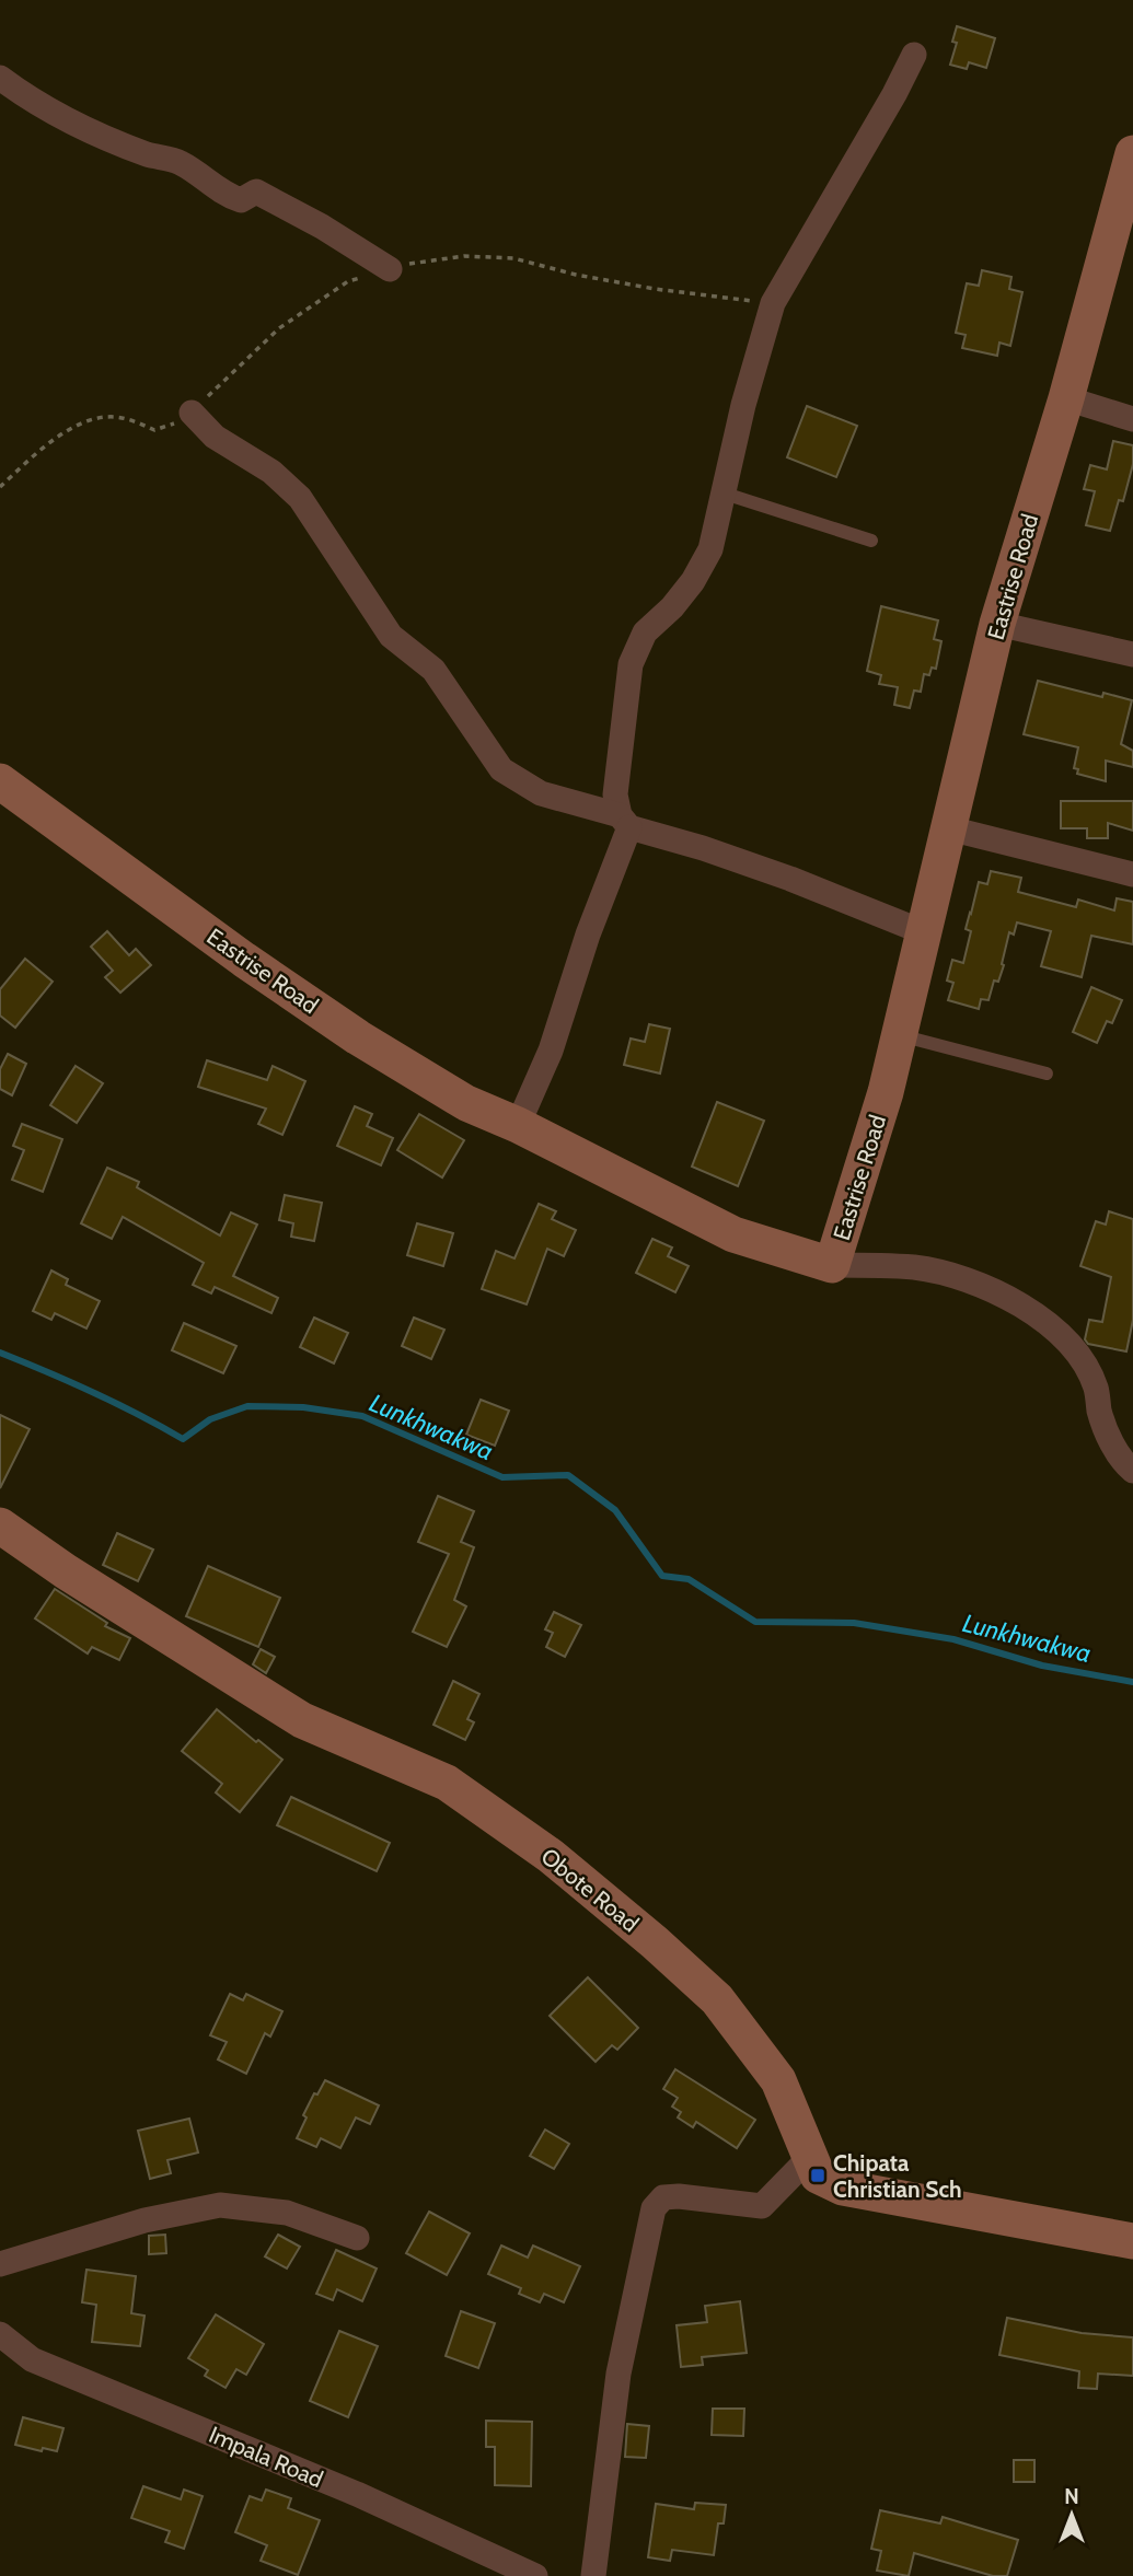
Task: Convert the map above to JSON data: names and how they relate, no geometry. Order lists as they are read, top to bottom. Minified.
{"streets":{"street":["Eastrise Road","Obote Road","Impala Road"]},"water":["Lunkhwakwa"],"places":{"transit":["Chipata Christian Sch"]},"north":"top"}
